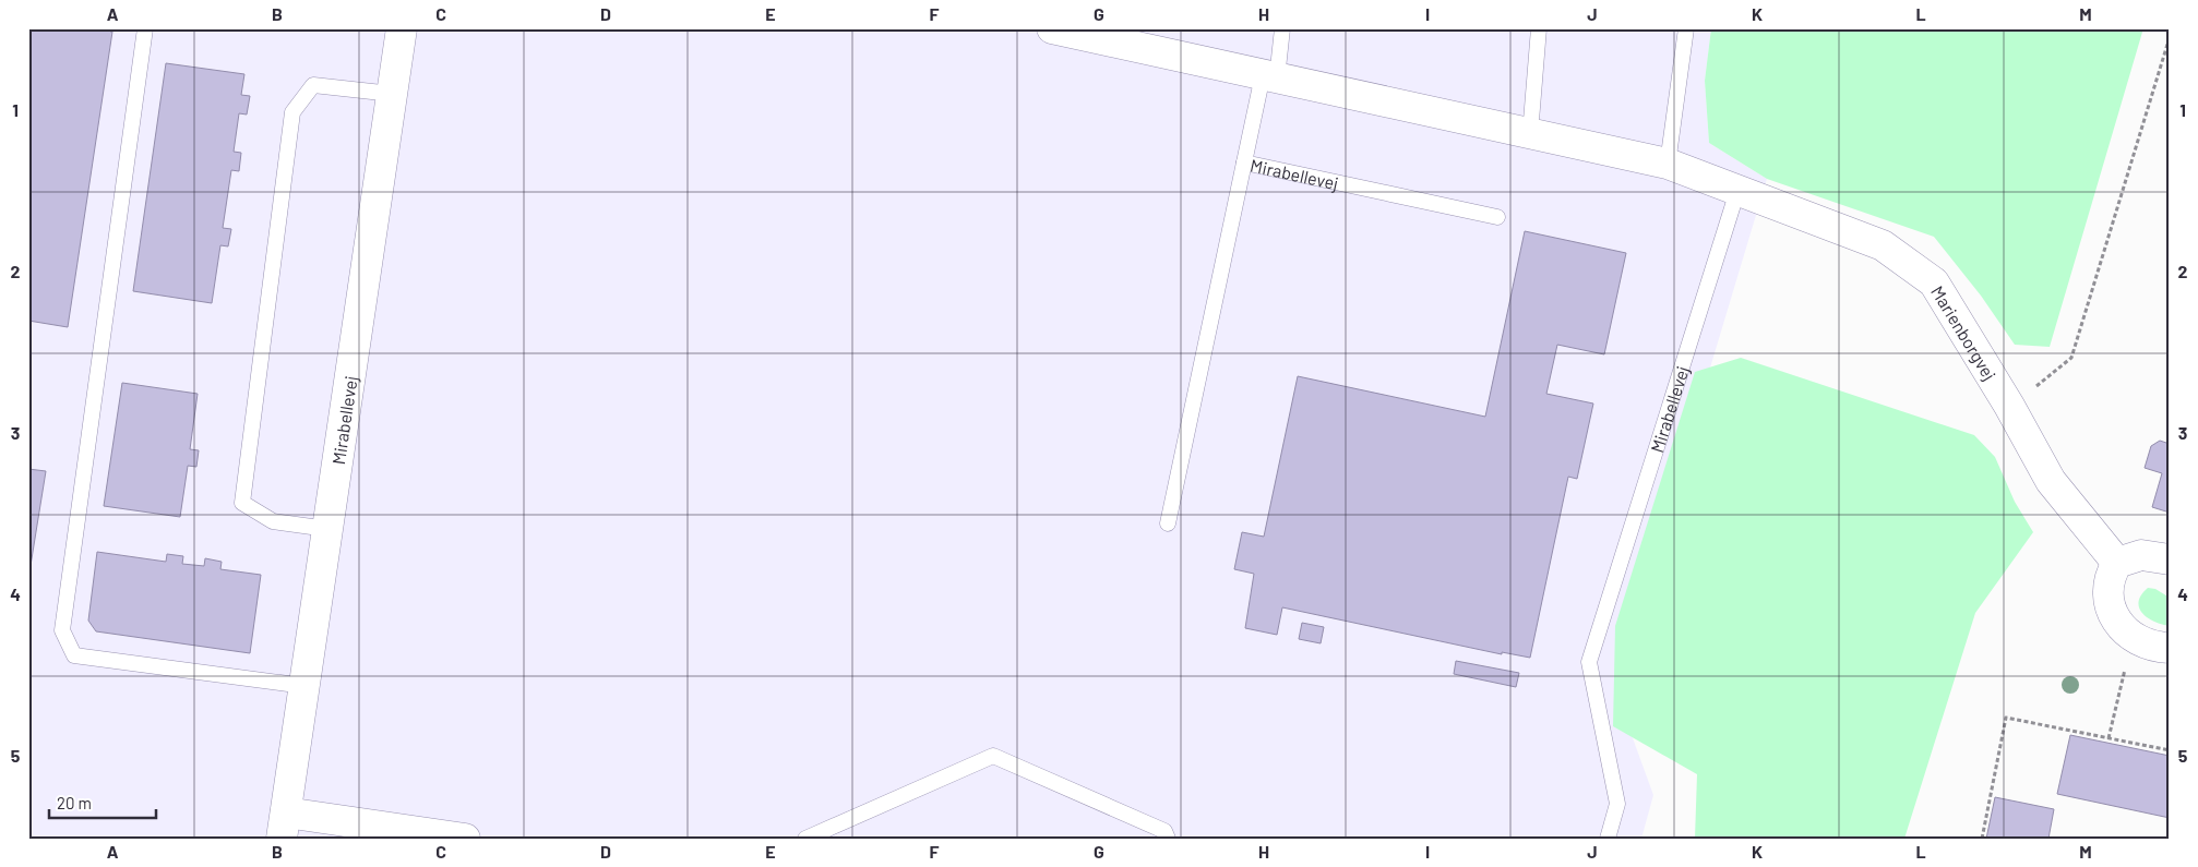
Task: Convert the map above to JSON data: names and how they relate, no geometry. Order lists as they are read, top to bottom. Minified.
{"streets":{"street":["Mirabellevej","Marienborgvej"]},"crossings":[["Mirabellevej","Marienborgvej"]],"scale_bar":"20 m","grid":{"columns":["A","B","C","D","E","F","G","H","I","J","K","L","M"],"rows":["1","2","3","4","5"]}}
